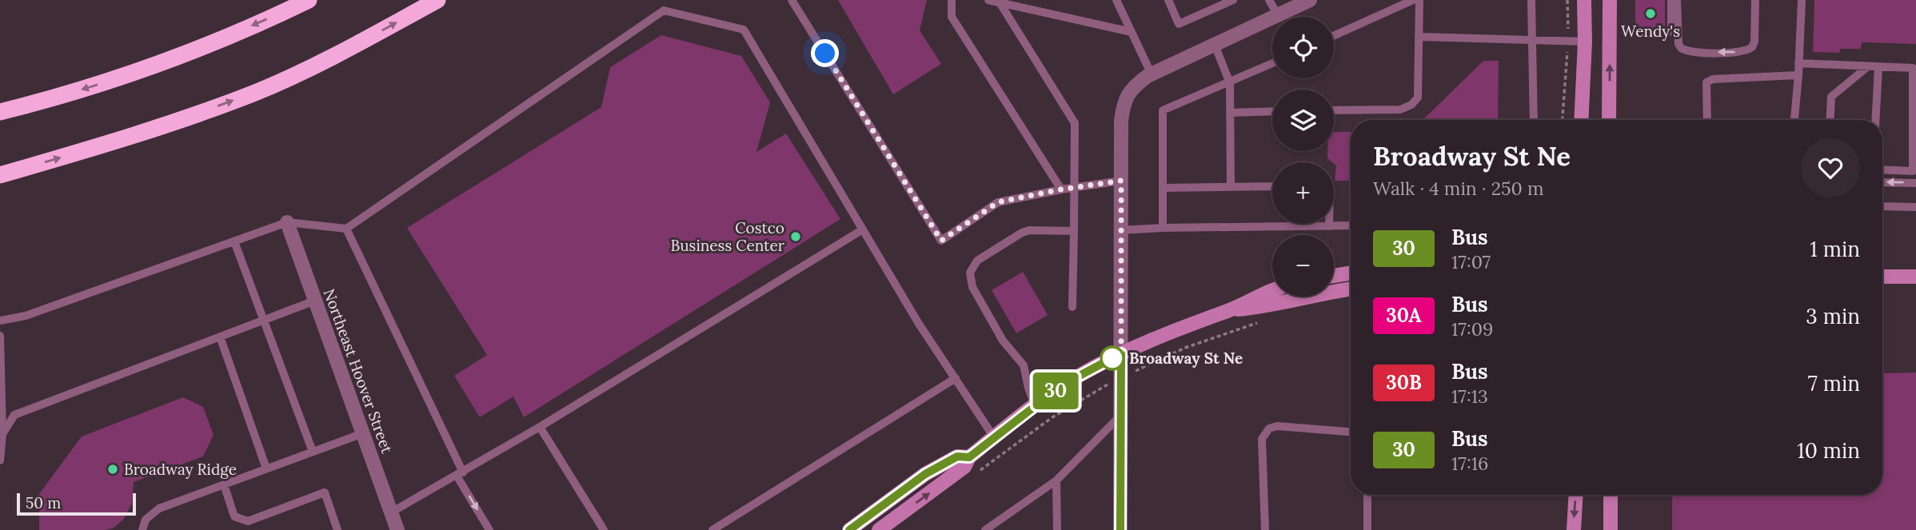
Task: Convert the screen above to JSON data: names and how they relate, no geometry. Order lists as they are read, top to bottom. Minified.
{"streets":{"street":["Northeast Hoover Street"]},"places":["Wendy's","Costco Business Center","Broadway St Ne","Broadway Ridge"],"lines":["bus line 30"],"scale_bar":"50 m","page":{"on_map":"30","map_buttons":["+","−"],"heading":["Broadway St Ne","Walk · 4 min · 250 m"],"list":[{"mark":"30","name":"Bus","note":"17:07","value":"1 min"},{"mark":"30A","name":"Bus","note":"17:09","value":"3 min"},{"mark":"30B","name":"Bus","note":"17:13","value":"7 min"},{"mark":"30","name":"Bus","note":"17:16","value":"10 min"}],"scale":"50 m"}}
